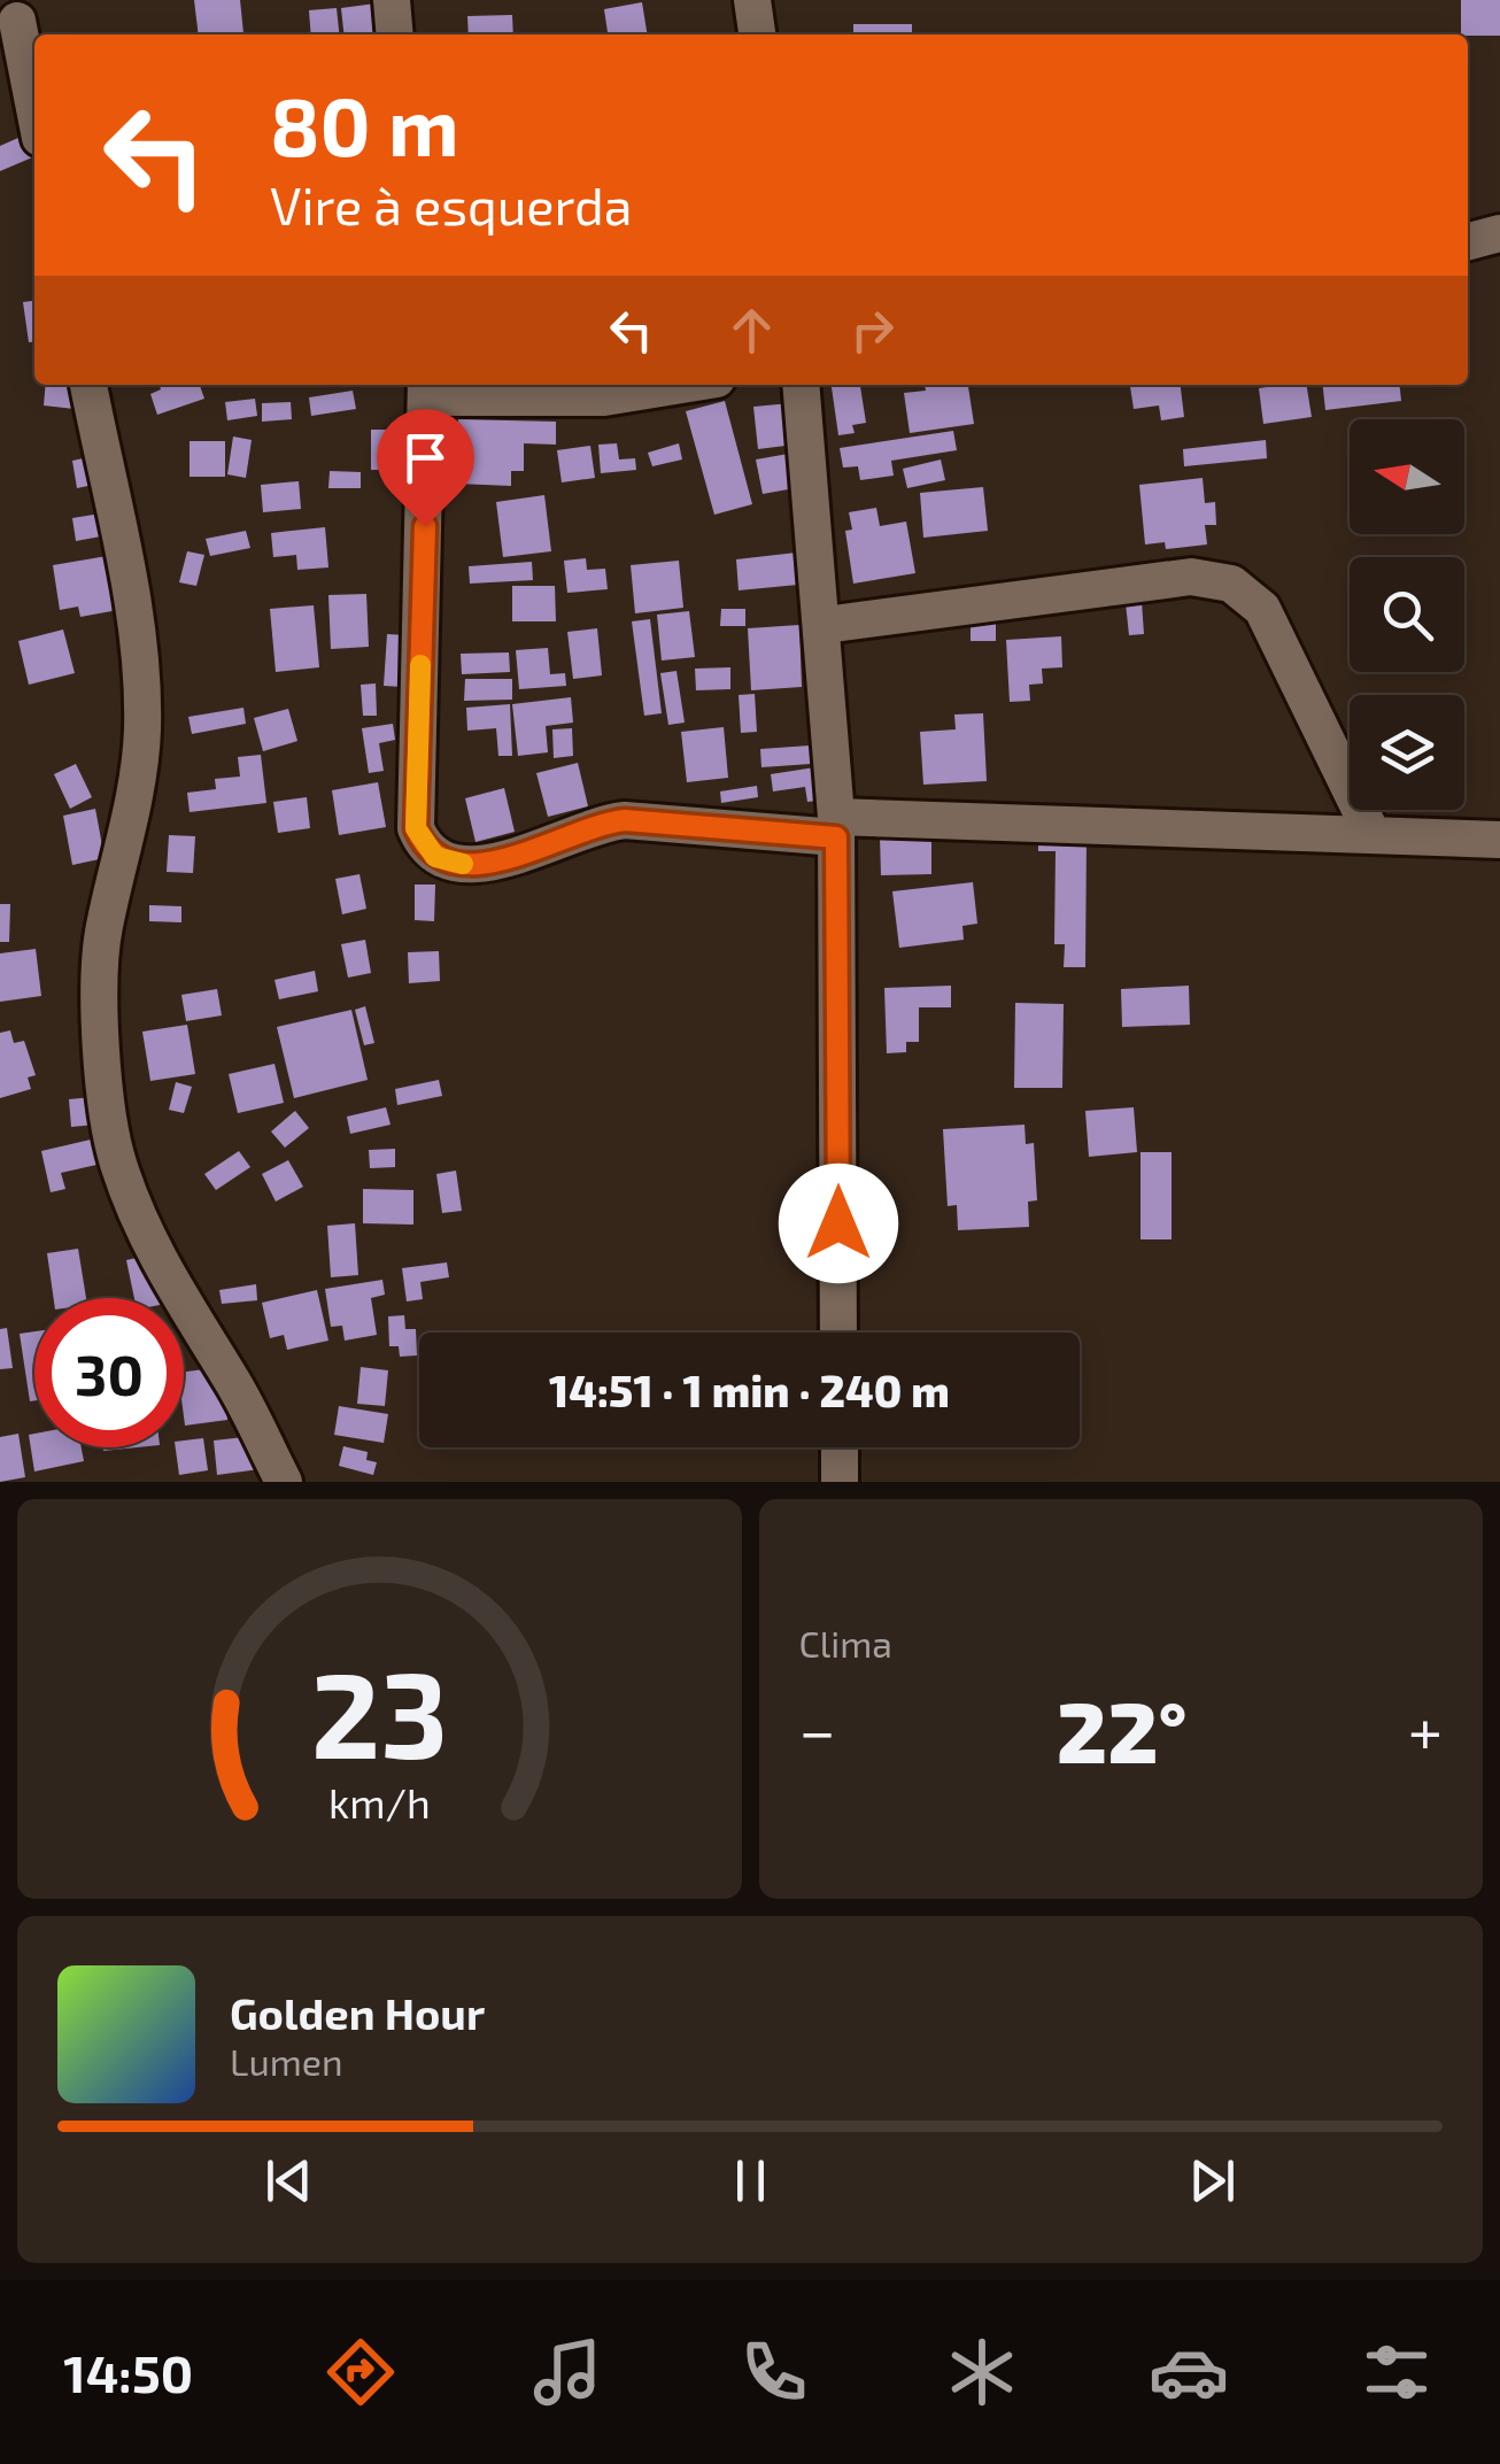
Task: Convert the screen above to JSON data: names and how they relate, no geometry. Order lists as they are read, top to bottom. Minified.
{"north":"left","page":{"turn":["80 m","Vire à esquerda"],"limit":"30","trip":"14:51 · 1 min · 240 m","tile":"Clima","heat":["−","22°","+"],"song":["Golden Hour","Lumen"],"tabs":"14:50","gauge":["23","km/h"]}}
